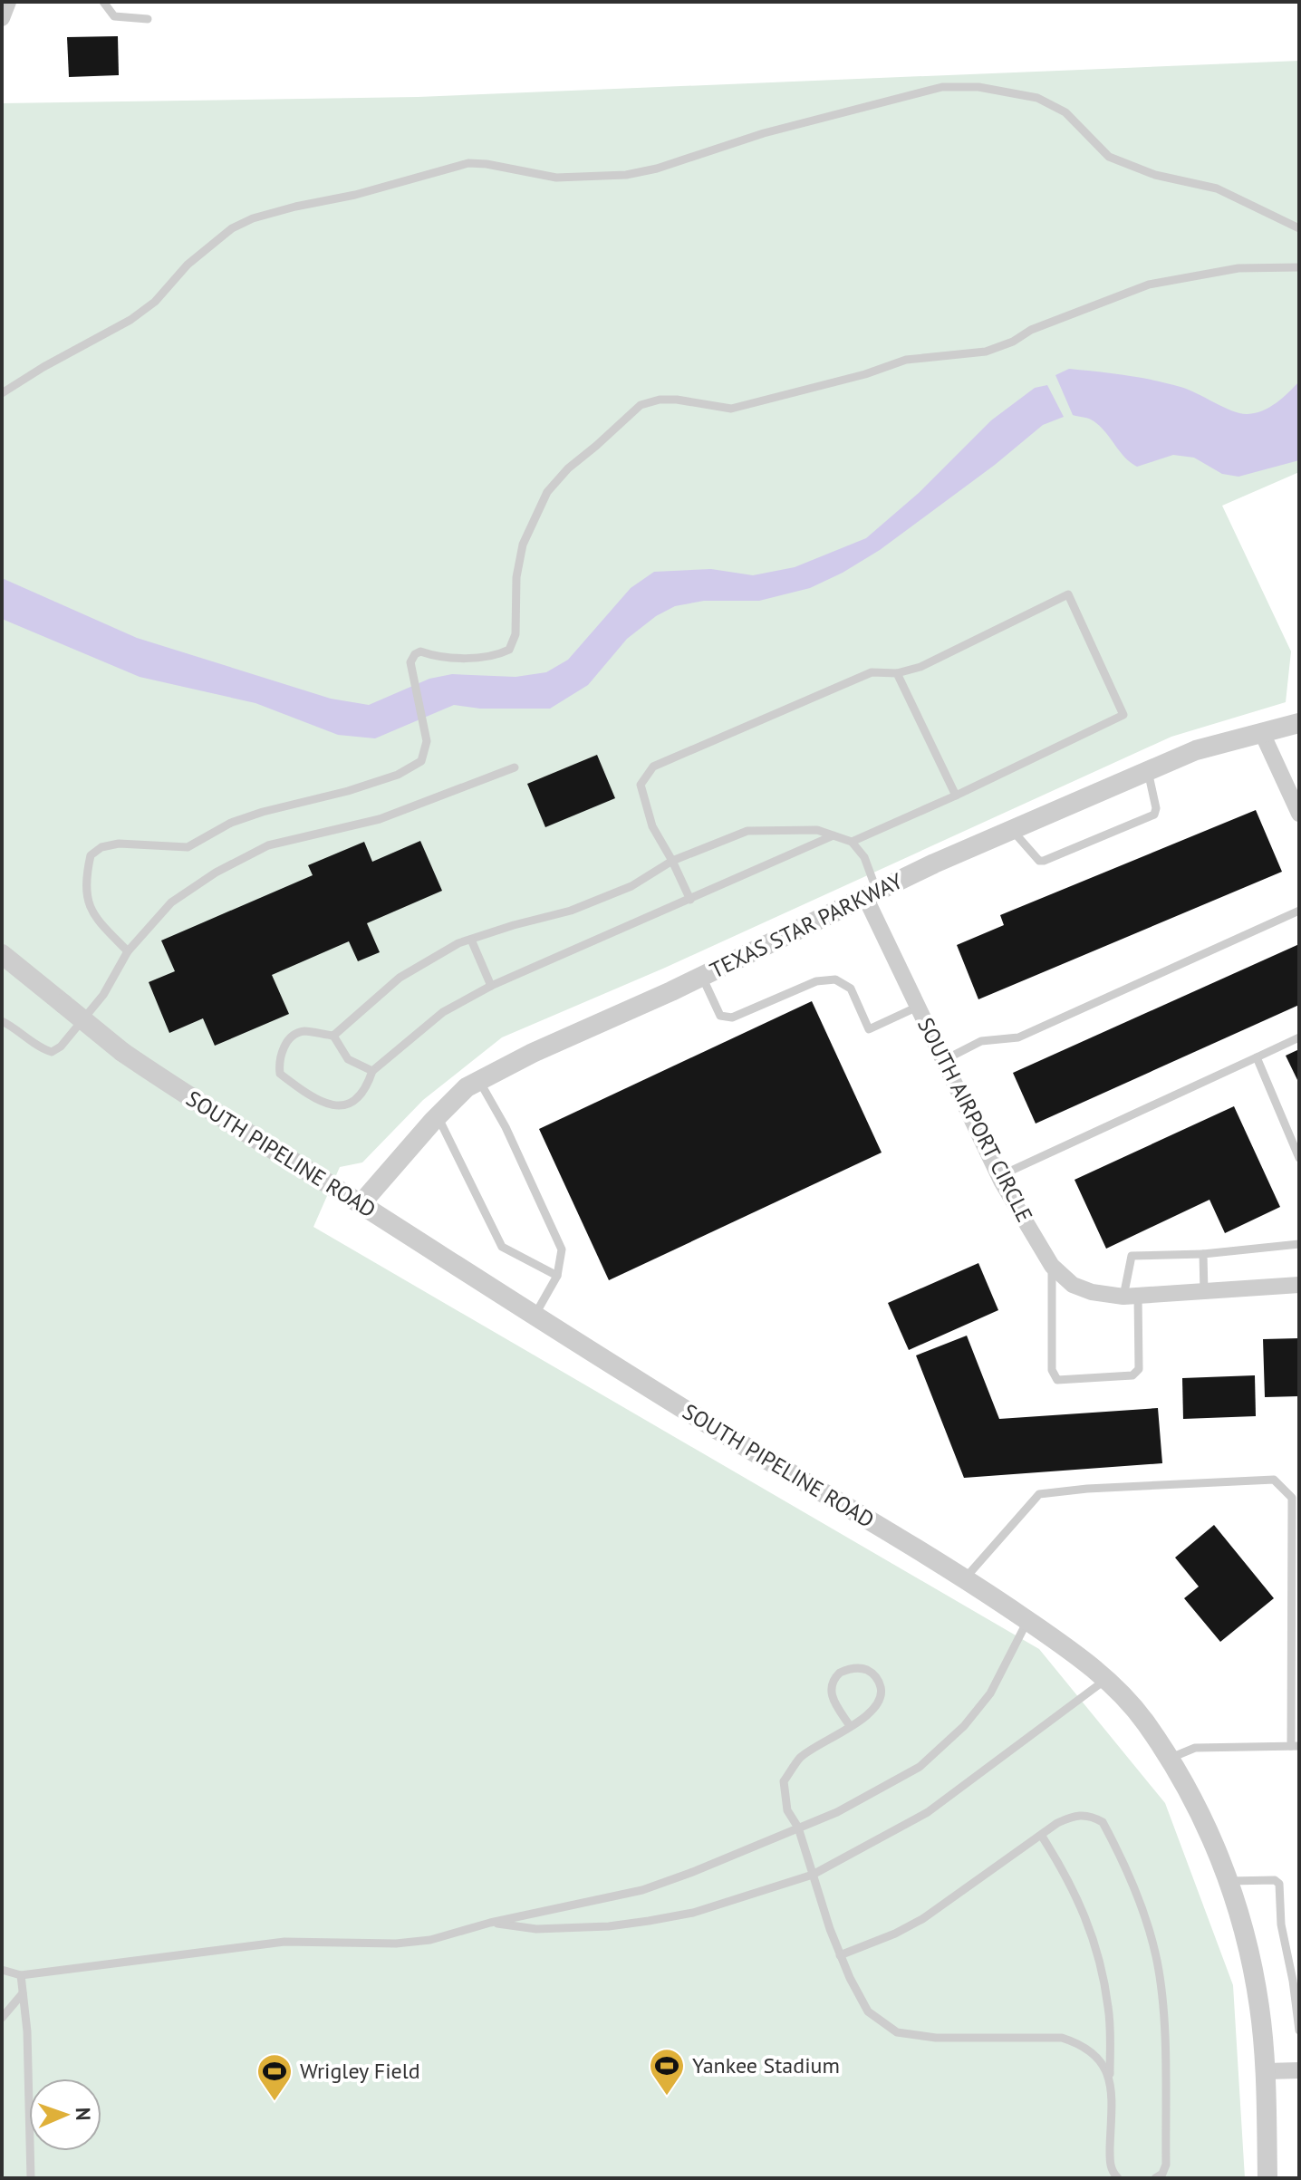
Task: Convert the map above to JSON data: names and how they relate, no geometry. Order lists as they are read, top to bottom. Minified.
{"streets":{"street":["TEXAS STAR PARKWAY","SOUTH AIRPORT CIRCLE","SOUTH PIPELINE ROAD"]},"crossings":[["TEXAS STAR PARKWAY","SOUTH AIRPORT CIRCLE"],["TEXAS STAR PARKWAY","SOUTH PIPELINE ROAD"]],"places":{"sports":["Yankee Stadium","Wrigley Field"]},"north":"right"}
